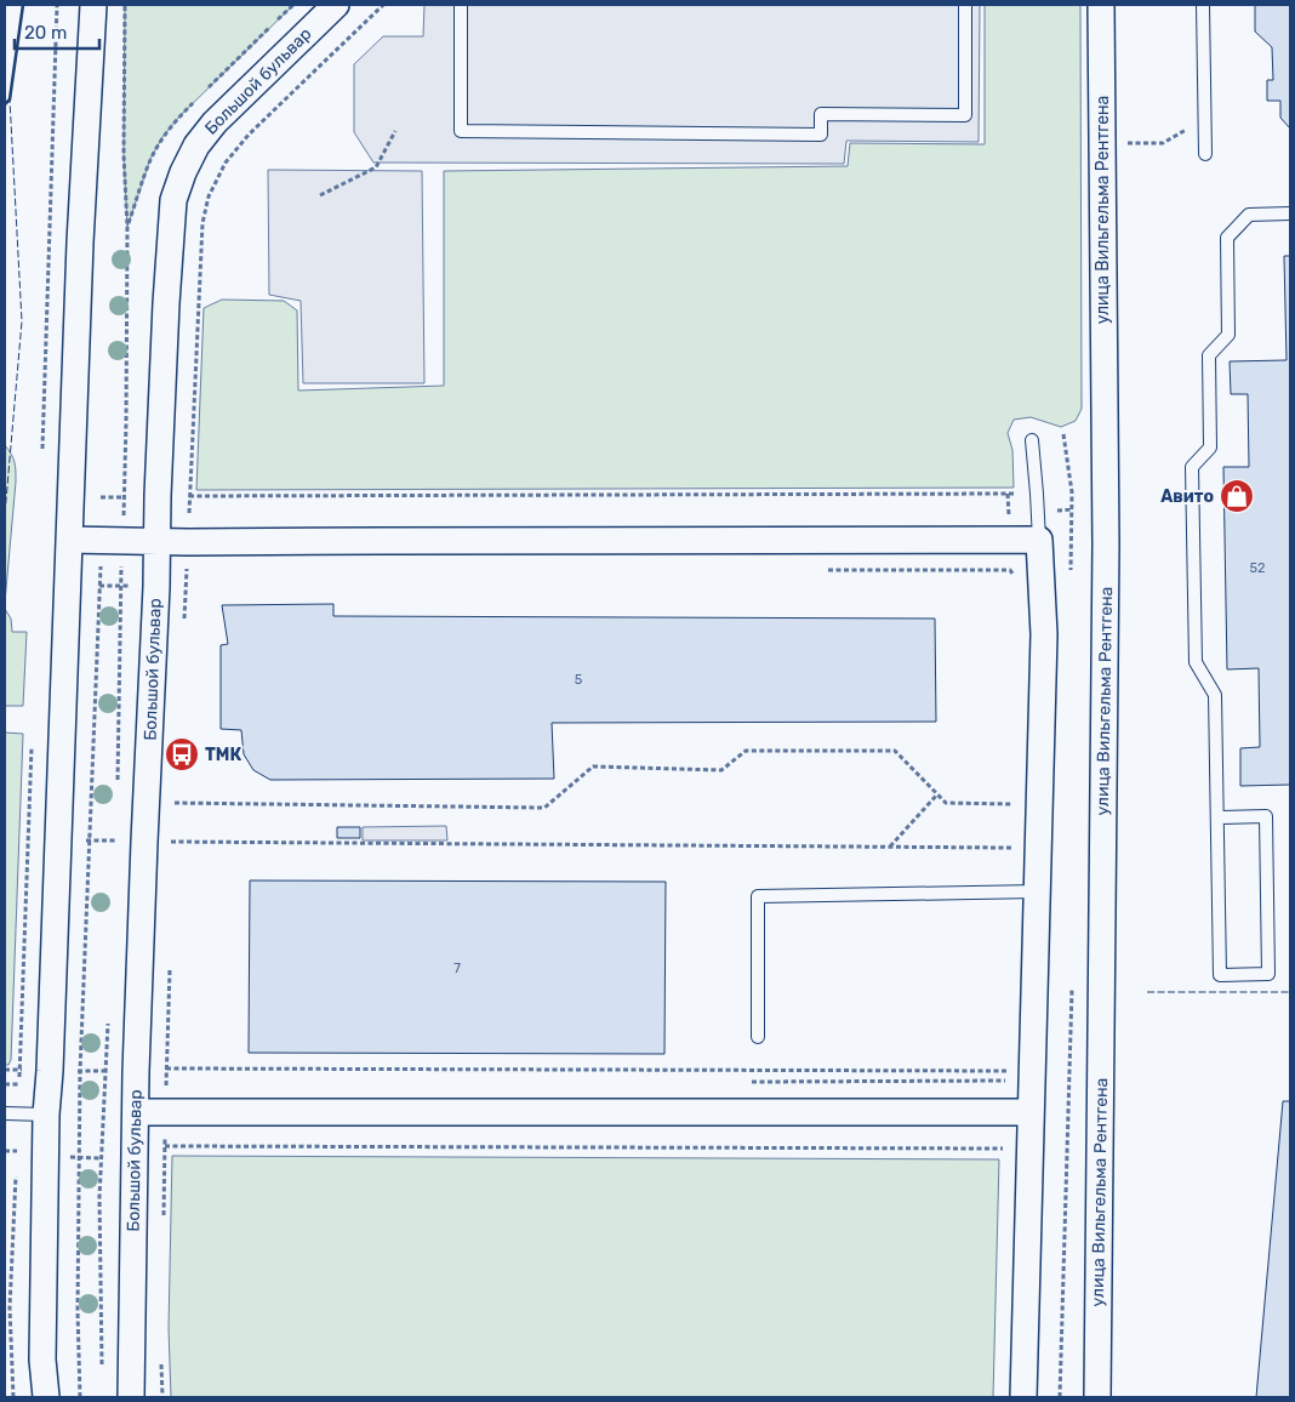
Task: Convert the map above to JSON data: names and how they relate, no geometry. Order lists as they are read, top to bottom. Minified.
{"streets":{"street":["Большой бульвар","улица Вильгельма Рентгена"]},"places":{"shop":["Авито"],"bus stop":["ТМК"]},"house_numbers":["52","5","7"],"scale_bar":"20 m"}
